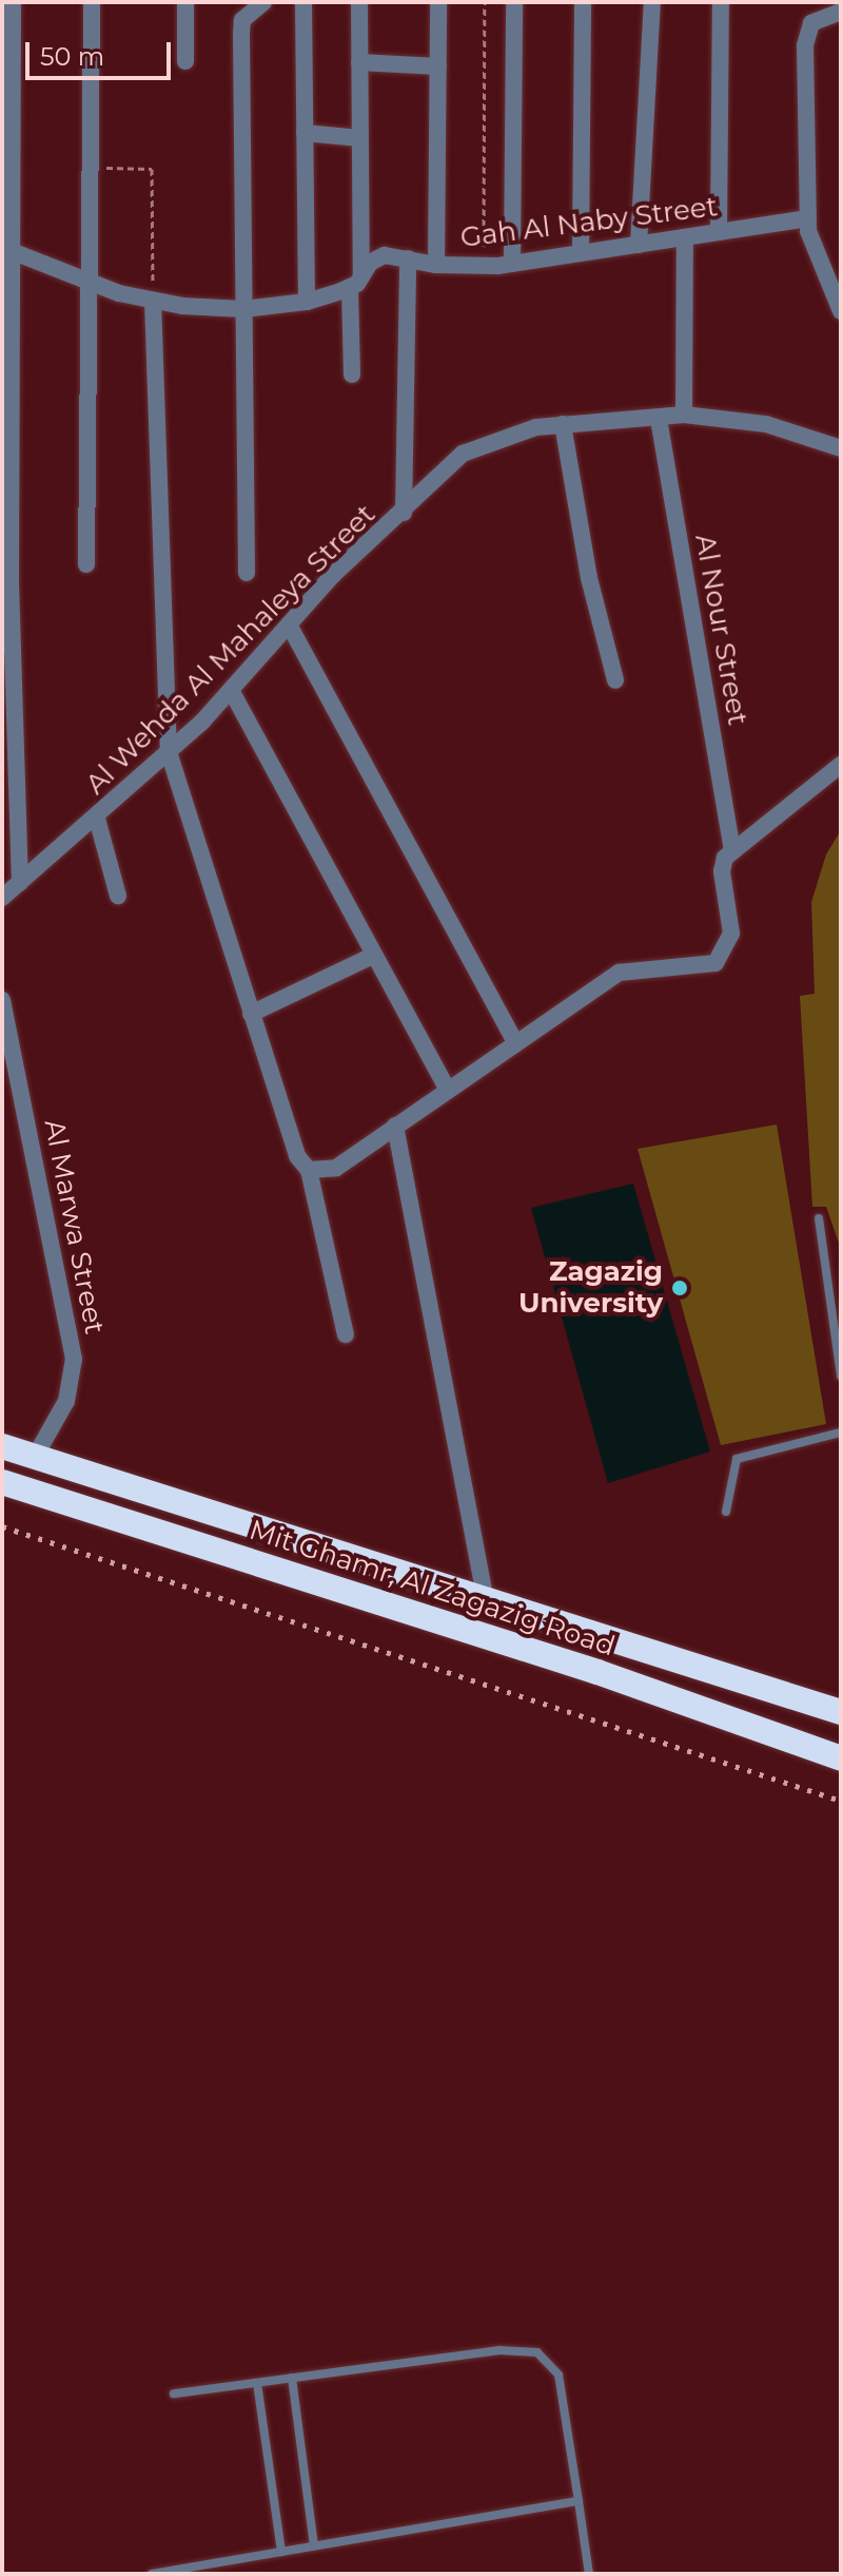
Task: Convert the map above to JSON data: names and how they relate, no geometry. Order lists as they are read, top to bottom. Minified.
{"streets":{"highway":["Mit Ghamr, Al Zagazig Road"],"street":["Gah Al Naby Street","Al Nour Street","Al Wehda Al Mahaleya Street","Al Marwa Street"]},"crossings":[["Al Nour Street","Al Wehda Al Mahaleya Street"],["Al Marwa Street","Mit Ghamr, Al Zagazig Road"]],"places":["Zagazig University"],"scale_bar":"50 m"}
